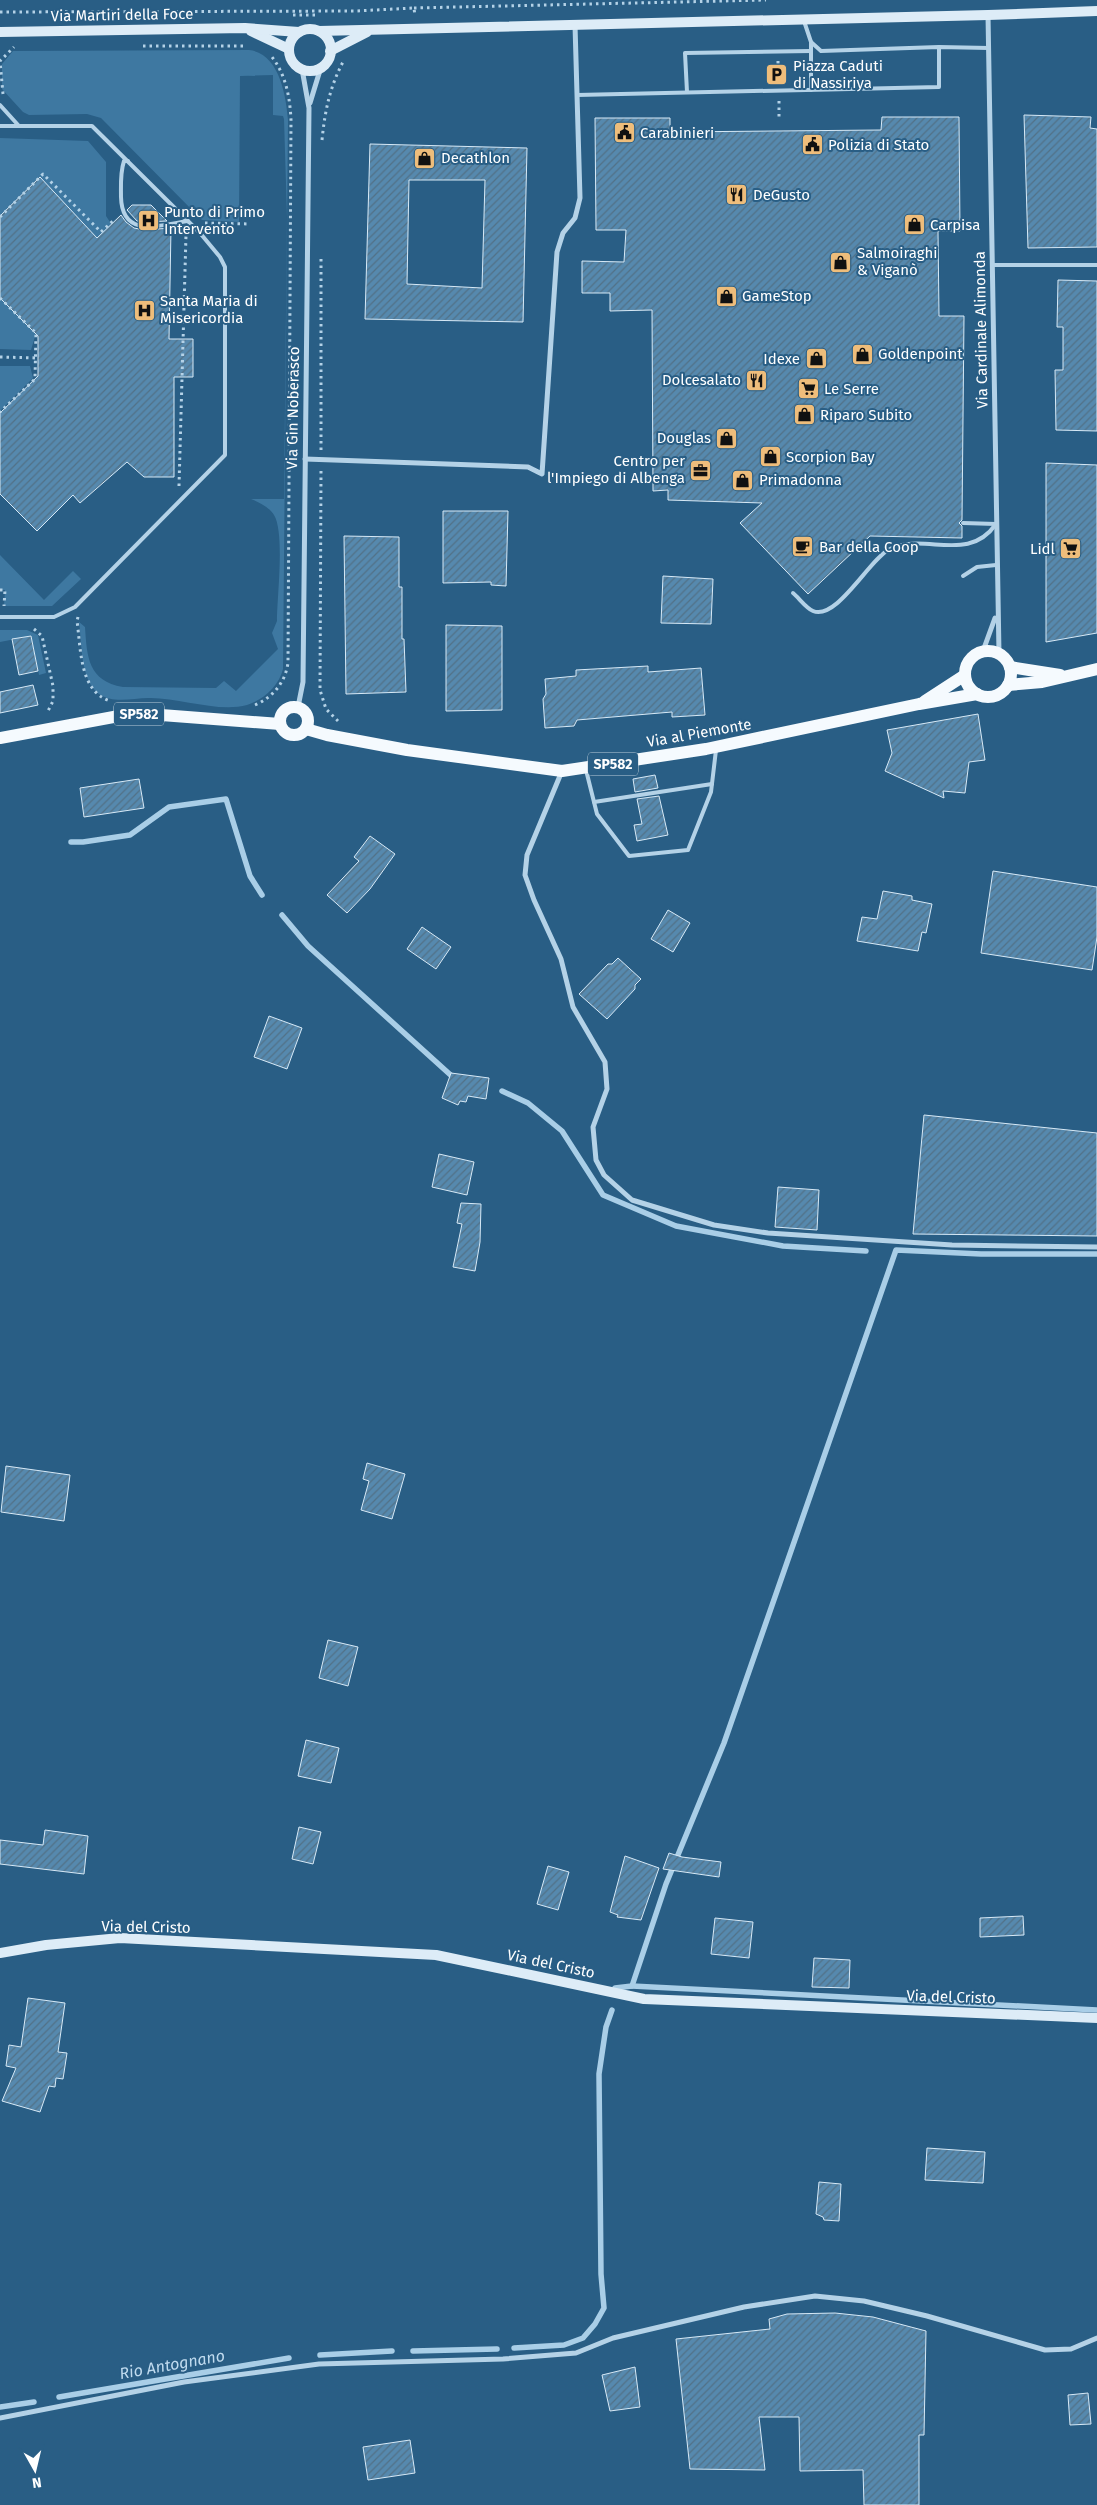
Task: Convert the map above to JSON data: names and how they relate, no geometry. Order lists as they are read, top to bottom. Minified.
{"streets":{"main road":["Via Martiri della Foce","SP582","Via al Piemonte","Via del Cristo"],"street":["Via Cardinale Alimonda","Via Gin Noberasco"]},"crossings":[["Via Martiri della Foce","Via Gin Noberasco"],["Via Cardinale Alimonda","Via al Piemonte"],["Via Gin Noberasco","SP582"],["Via Gin Noberasco","Via al Piemonte"],["SP582","Via al Piemonte"]],"water":["Rio Antognano"],"places":{"parking":["Piazza Caduti di Nassiriya"],"public building":["Carabinieri","Polizia di Stato"],"shop":["Decathlon","Carpisa","Salmoiraghi & Viganò","GameStop","Goldenpoint","Idexe","Riparo Subito","Douglas","Scorpion Bay","Primadonna"],"restaurant":["DeGusto","Dolcesalato"],"hospital":["Punto di Primo Intervento","Santa Maria di Misericordia"],"supermarket":["Le Serre","Lidl"],"office":["Centro per l'Impiego di Albenga"],"cafe":["Bar della Coop"]},"north":"bottom"}
